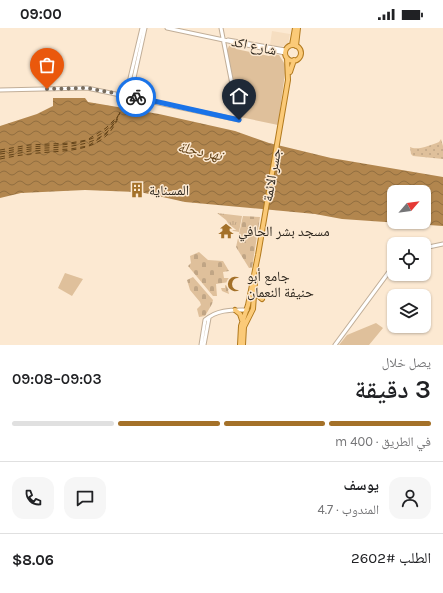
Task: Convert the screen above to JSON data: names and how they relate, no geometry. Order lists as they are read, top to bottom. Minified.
{"streets":{"main road":["جسر الائمة"],"street":["شارع اكد"]},"crossings":[["شارع اكد","جسر الائمة"]],"water":["نهر دجلة"],"places":{"building":["المسناية"],"temple":["مسجد بشر الحافي"],"mosque":["جامع أبو حنيفة النعمان"]},"north":"top right","page":{"status":"09:00","heading":["3 دقيقة","يصل خلال","09:03–09:08"],"panel":["يوسف","المندوب · 4.7","الطلب #2602","$8.06"],"bar":"في الطريق · 400 m"}}
